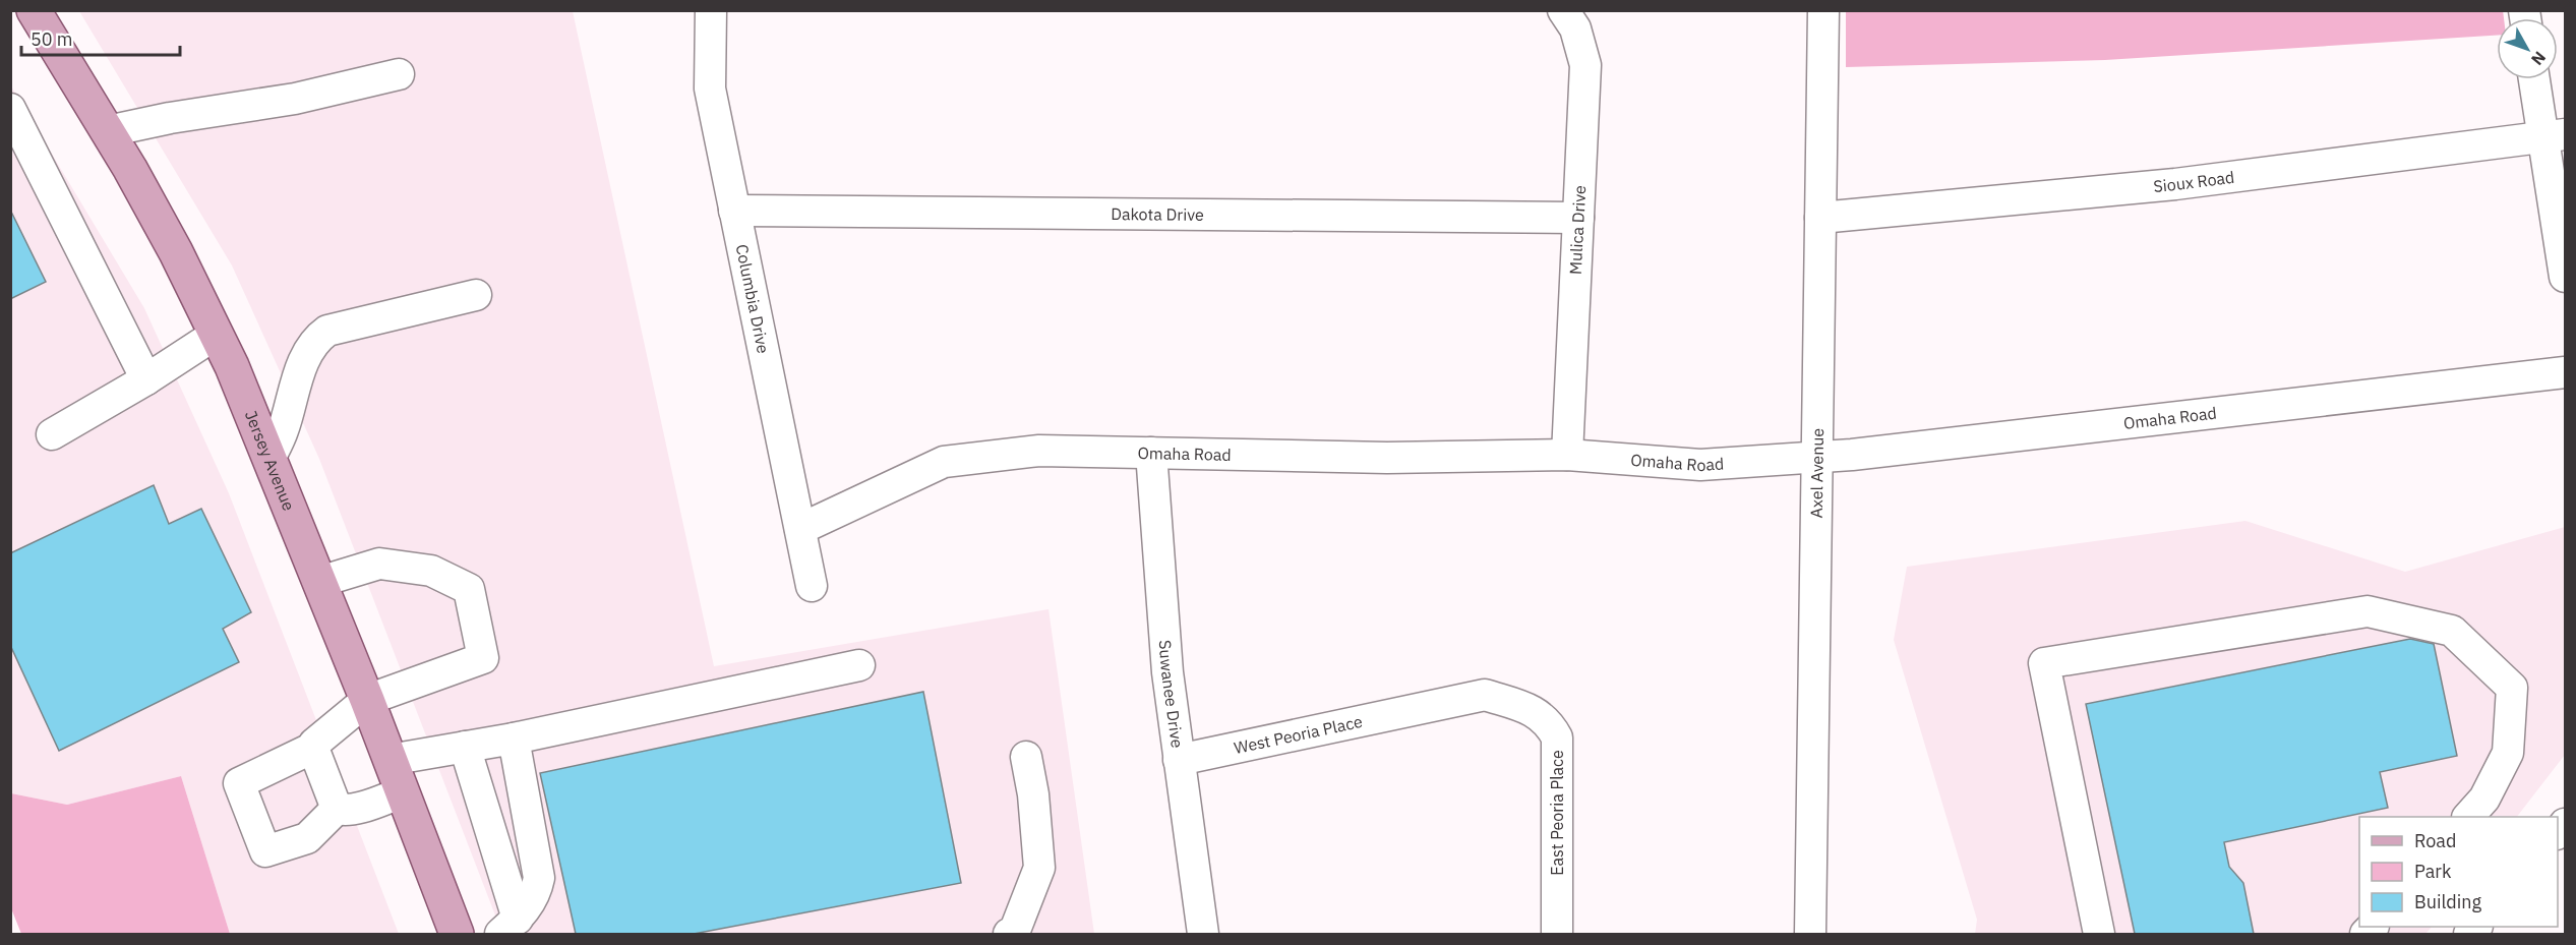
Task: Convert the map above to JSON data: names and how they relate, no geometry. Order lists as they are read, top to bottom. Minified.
{"streets":{"main road":["Jersey Avenue"],"street":["Sioux Road","Dakota Drive","Mulica Drive","Columbia Drive","Omaha Road","Axel Avenue","Suwanee Drive","West Peoria Place","East Peoria Place"]},"crossings":[["Sioux Road","Axel Avenue"],["Dakota Drive","Mulica Drive"],["Dakota Drive","Columbia Drive"],["Mulica Drive","Omaha Road"],["Columbia Drive","Omaha Road"],["Omaha Road","Axel Avenue"],["Omaha Road","Suwanee Drive"],["Suwanee Drive","West Peoria Place"],["West Peoria Place","East Peoria Place"]],"legend":["Road","Park","Building"],"scale_bar":"50 m","north":"bottom right"}
